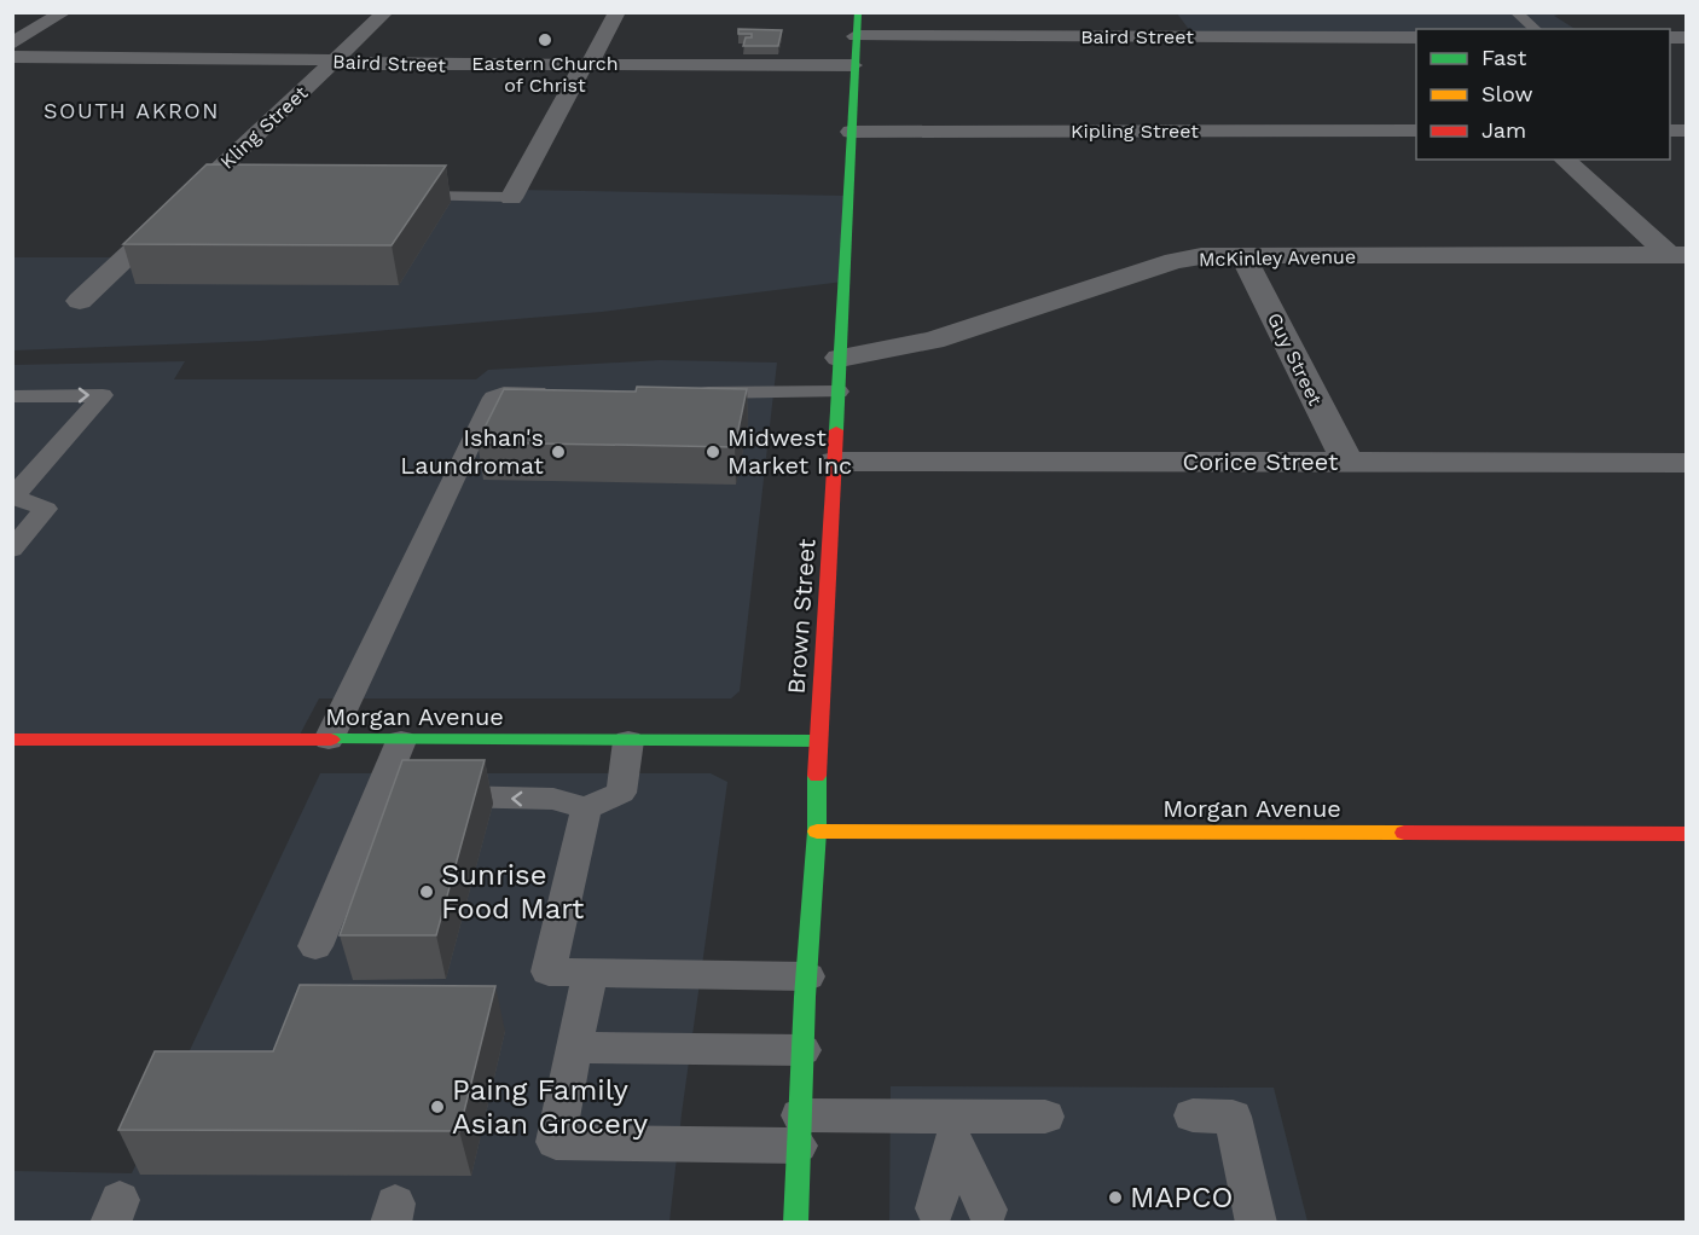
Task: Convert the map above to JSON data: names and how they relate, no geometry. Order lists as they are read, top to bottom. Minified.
{"streets":{"main road":["Brown Street","Morgan Avenue"],"street":["Baird Street","Kling Street","Kipling Street","McKinley Avenue","Guy Street","Corice Street"]},"crossings":[["Baird Street","Kling Street"],["Baird Street","Brown Street"],["Kipling Street","Brown Street"],["McKinley Avenue","Guy Street"],["McKinley Avenue","Brown Street"],["Guy Street","Corice Street"],["Corice Street","Brown Street"],["Brown Street","Morgan Avenue"]],"districts":["SOUTH AKRON"],"places":["Eastern Church of Christ","Ishan's Laundromat","Midwest Market Inc","Sunrise Food Mart","Paing Family Asian Grocery","MAPCO"],"legend":["Fast","Slow","Jam"]}
